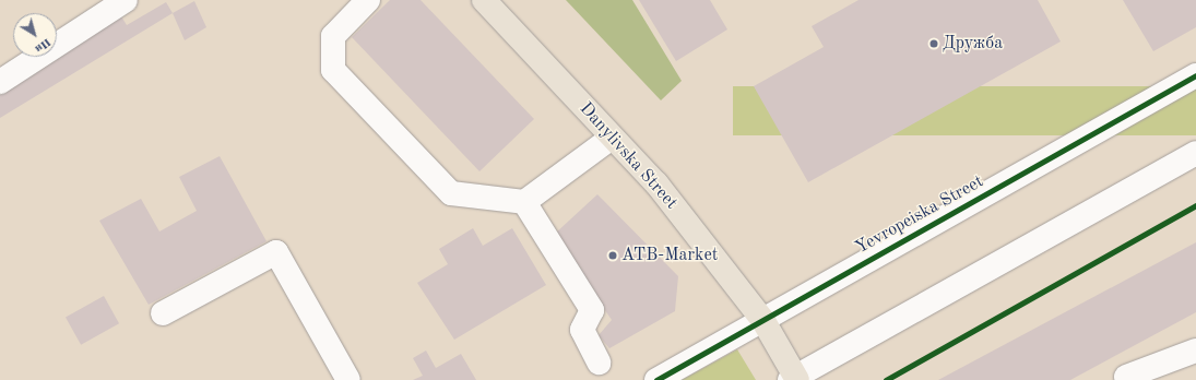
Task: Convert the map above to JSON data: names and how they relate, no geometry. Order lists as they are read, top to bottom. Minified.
{"streets":{"main road":["Danylivska Street"],"street":["Yevropeiska Street"]},"crossings":[["Danylivska Street","Yevropeiska Street"]],"places":["Дружба","ATB-Market"],"north":"bottom right"}
